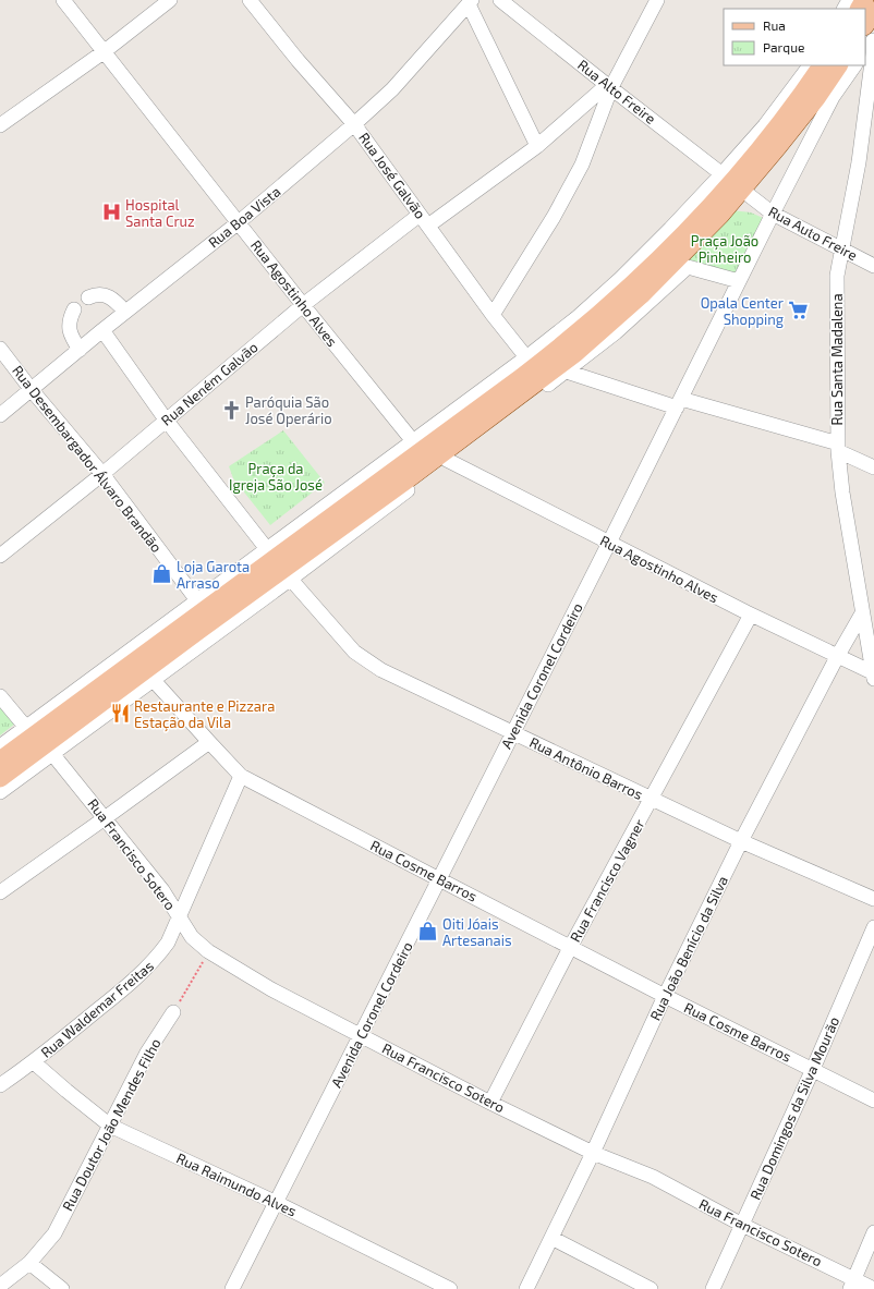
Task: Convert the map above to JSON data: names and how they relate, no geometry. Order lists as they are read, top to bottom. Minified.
{"streets":{"street":["Rua Alto Freire","Rua José Galvão","Rua Boa Vista","Rua Auto Freire","Rua Agostinho Alves","Rua Santa Madalena","Rua Neném Galvão","Rua Desembargador Álvaro Brandão","Avenida Coronel Cordeiro","Rua Antônio Barros","Rua Francisco Sotero","Rua Cosme Barros","Rua Francisco Vagner","Rua João Benício da Silva","Rua Waldemar Freitas","Rua Domingos da Silva Mourão","Rua Doutor João Mendes Filho","Rua Raimundo Alves"]},"crossings":[["Rua Alto Freire","Rua Auto Freire"],["Rua José Galvão","Rua Boa Vista"],["Rua José Galvão","Rua Neném Galvão"],["Rua Boa Vista","Rua Agostinho Alves"],["Rua Boa Vista","Rua Desembargador Álvaro Brandão"],["Rua Auto Freire","Rua Santa Madalena"],["Rua Auto Freire","Avenida Coronel Cordeiro"],["Rua Agostinho Alves","Rua Santa Madalena"],["Rua Agostinho Alves","Rua Neném Galvão"],["Rua Agostinho Alves","Avenida Coronel Cordeiro"],["Rua Agostinho Alves","Rua Francisco Vagner"],["Rua Agostinho Alves","Rua João Benício da Silva"],["Rua Santa Madalena","Rua João Benício da Silva"],["Rua Neném Galvão","Rua Desembargador Álvaro Brandão"],["Avenida Coronel Cordeiro","Rua Antônio Barros"],["Avenida Coronel Cordeiro","Rua Francisco Sotero"],["Avenida Coronel Cordeiro","Rua Cosme Barros"],["Avenida Coronel Cordeiro","Rua Raimundo Alves"],["Rua Antônio Barros","Rua Francisco Vagner"],["Rua Antônio Barros","Rua João Benício da Silva"],["Rua Francisco Sotero","Rua Francisco Vagner"],["Rua Francisco Sotero","Rua João Benício da Silva"],["Rua Francisco Sotero","Rua Waldemar Freitas"],["Rua Francisco Sotero","Rua Domingos da Silva Mourão"],["Rua Cosme Barros","Rua Francisco Vagner"],["Rua Cosme Barros","Rua João Benício da Silva"],["Rua Cosme Barros","Rua Waldemar Freitas"],["Rua Cosme Barros","Rua Domingos da Silva Mourão"],["Rua Waldemar Freitas","Rua Raimundo Alves"],["Rua Doutor João Mendes Filho","Rua Raimundo Alves"]],"parks":["Praça João Pinheiro","Praça da Igreja São José"],"places":{"hospital":["Hospital Santa Cruz"],"supermarket":["Opala Center Shopping"],"church":["Paróquia São José Operário"],"shop":["Loja Garota Arraso","Oiti Jóais Artesanais"],"restaurant":["Restaurante e Pizzara Estação da Vila"]},"legend":["Rua","Parque"]}
